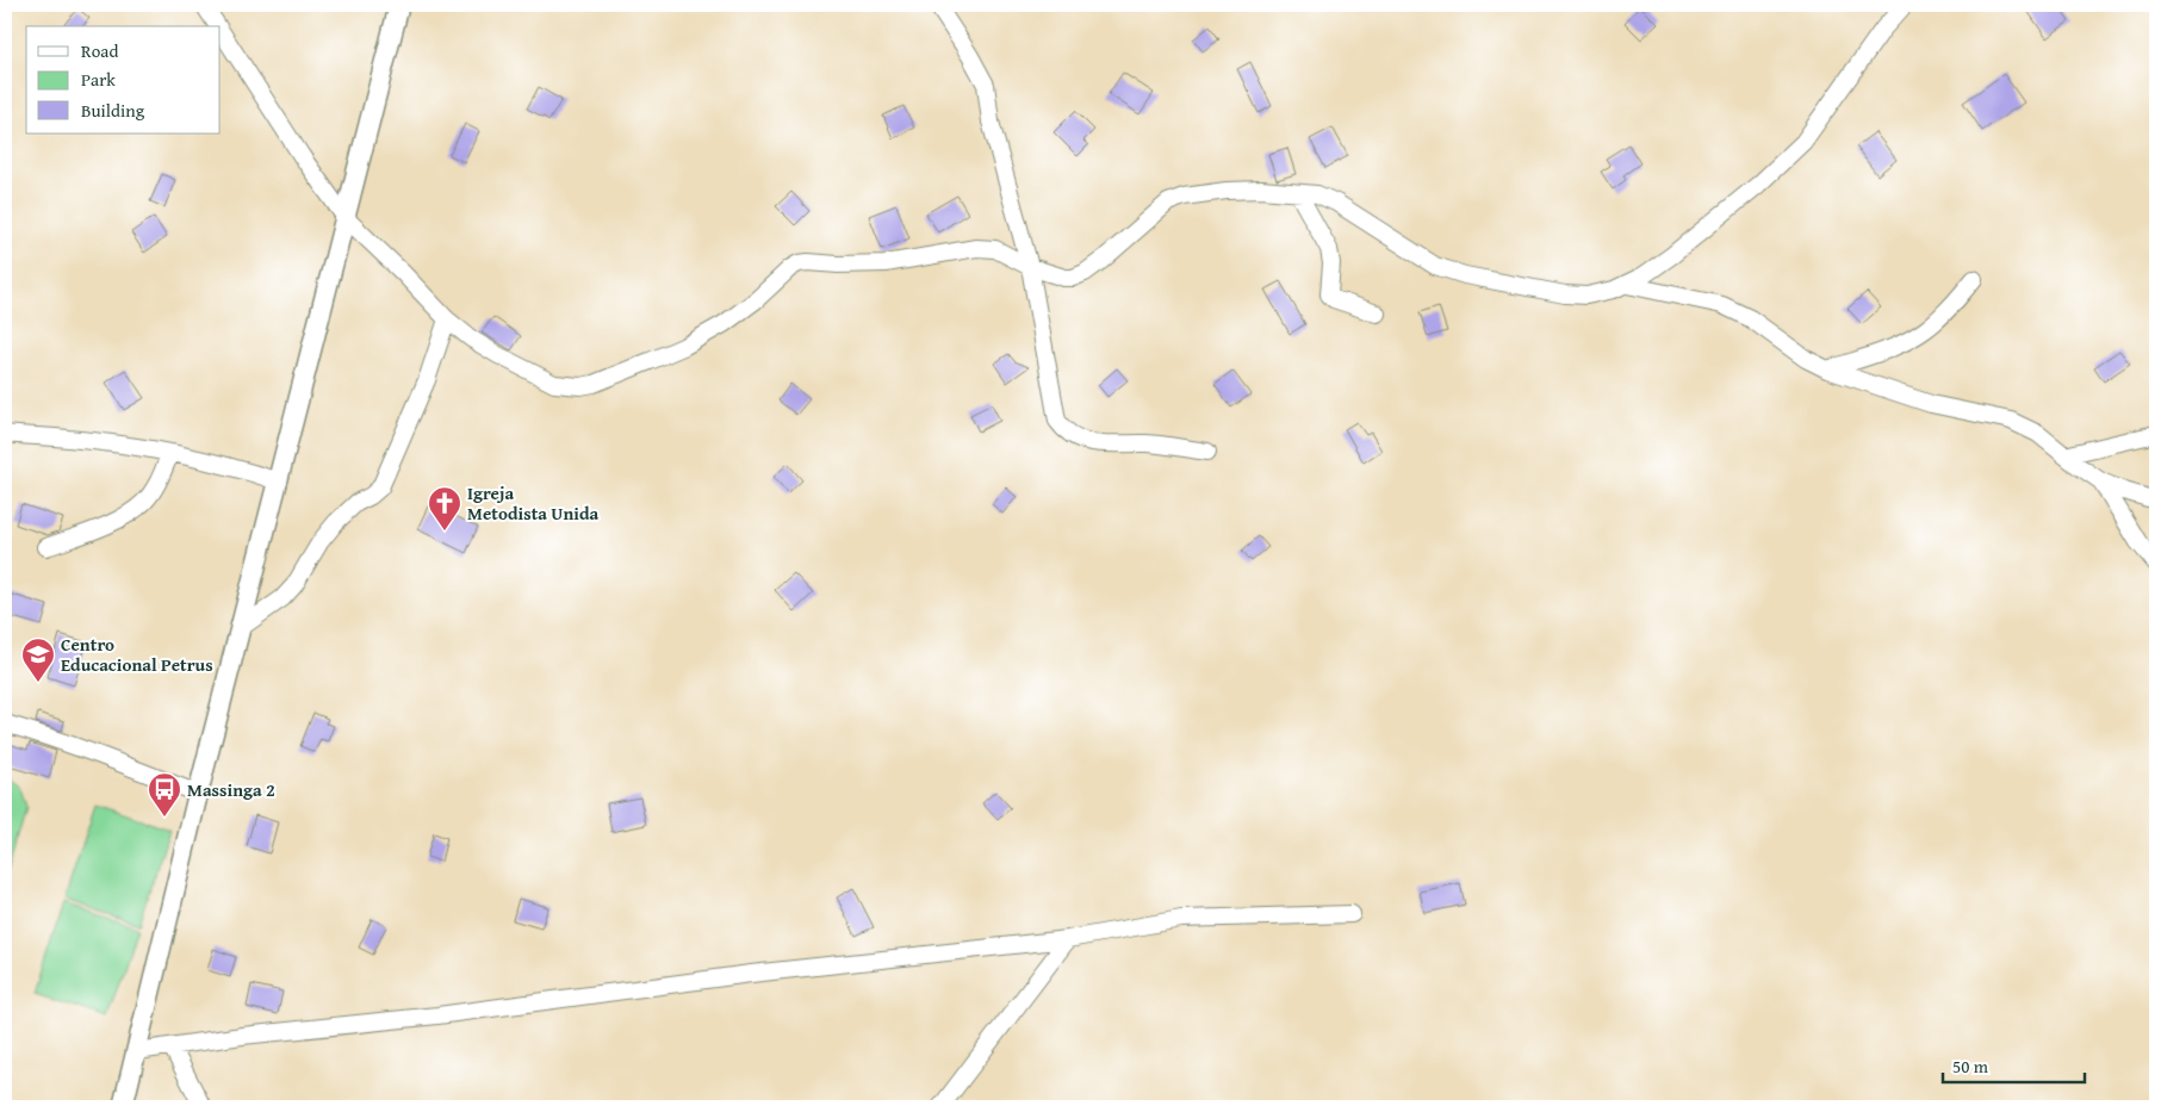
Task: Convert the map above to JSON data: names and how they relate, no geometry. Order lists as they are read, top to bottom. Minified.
{"places":{"church":["Igreja Metodista Unida"],"school or university":["Centro Educacional Petrus"],"bus stop":["Massinga 2"]},"legend":["Road","Park","Building"],"scale_bar":"50 m"}
